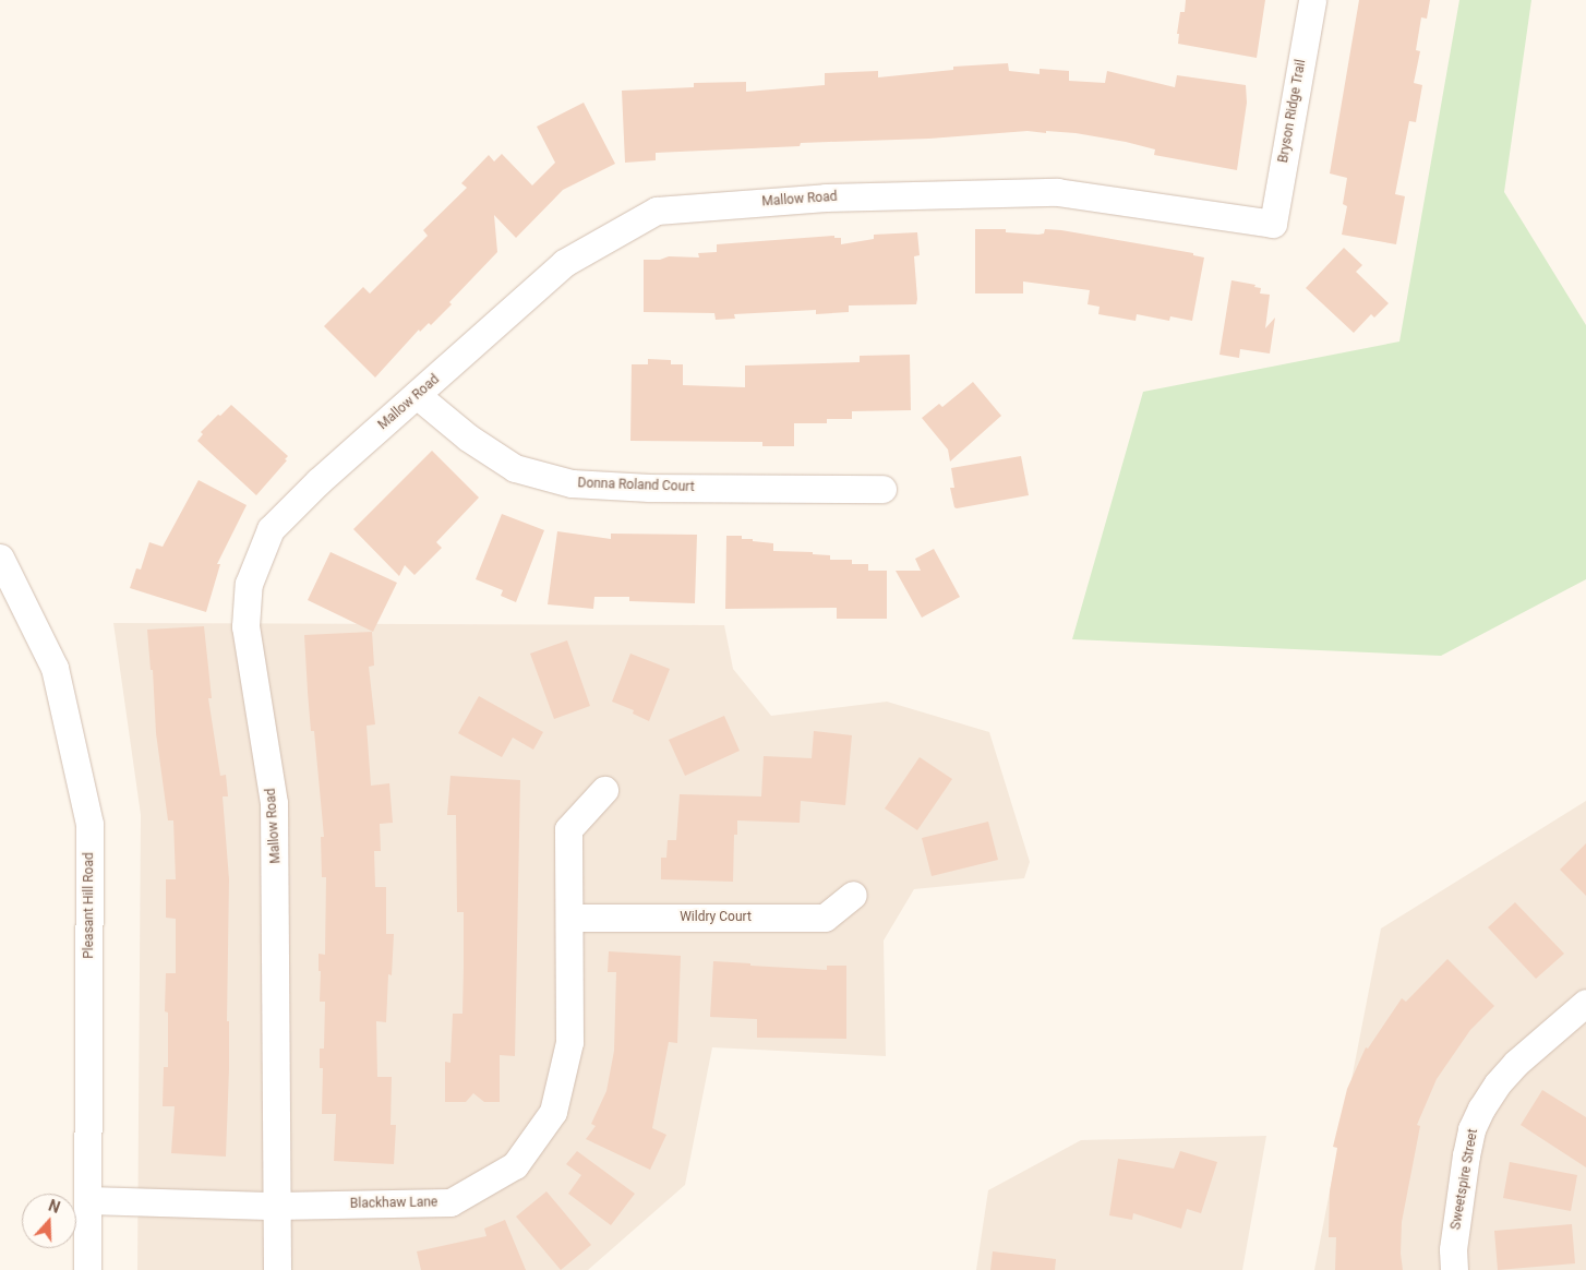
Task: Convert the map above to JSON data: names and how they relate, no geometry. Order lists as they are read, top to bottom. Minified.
{"streets":{"street":["Bryson Ridge Trail","Mallow Road","Donna Roland Court","Pleasant Hill Road","Wildry Court","Sweetspire Street","Blackhaw Lane"]},"crossings":[["Bryson Ridge Trail","Mallow Road"],["Mallow Road","Donna Roland Court"],["Mallow Road","Blackhaw Lane"],["Pleasant Hill Road","Blackhaw Lane"],["Wildry Court","Blackhaw Lane"]],"north":"top"}
